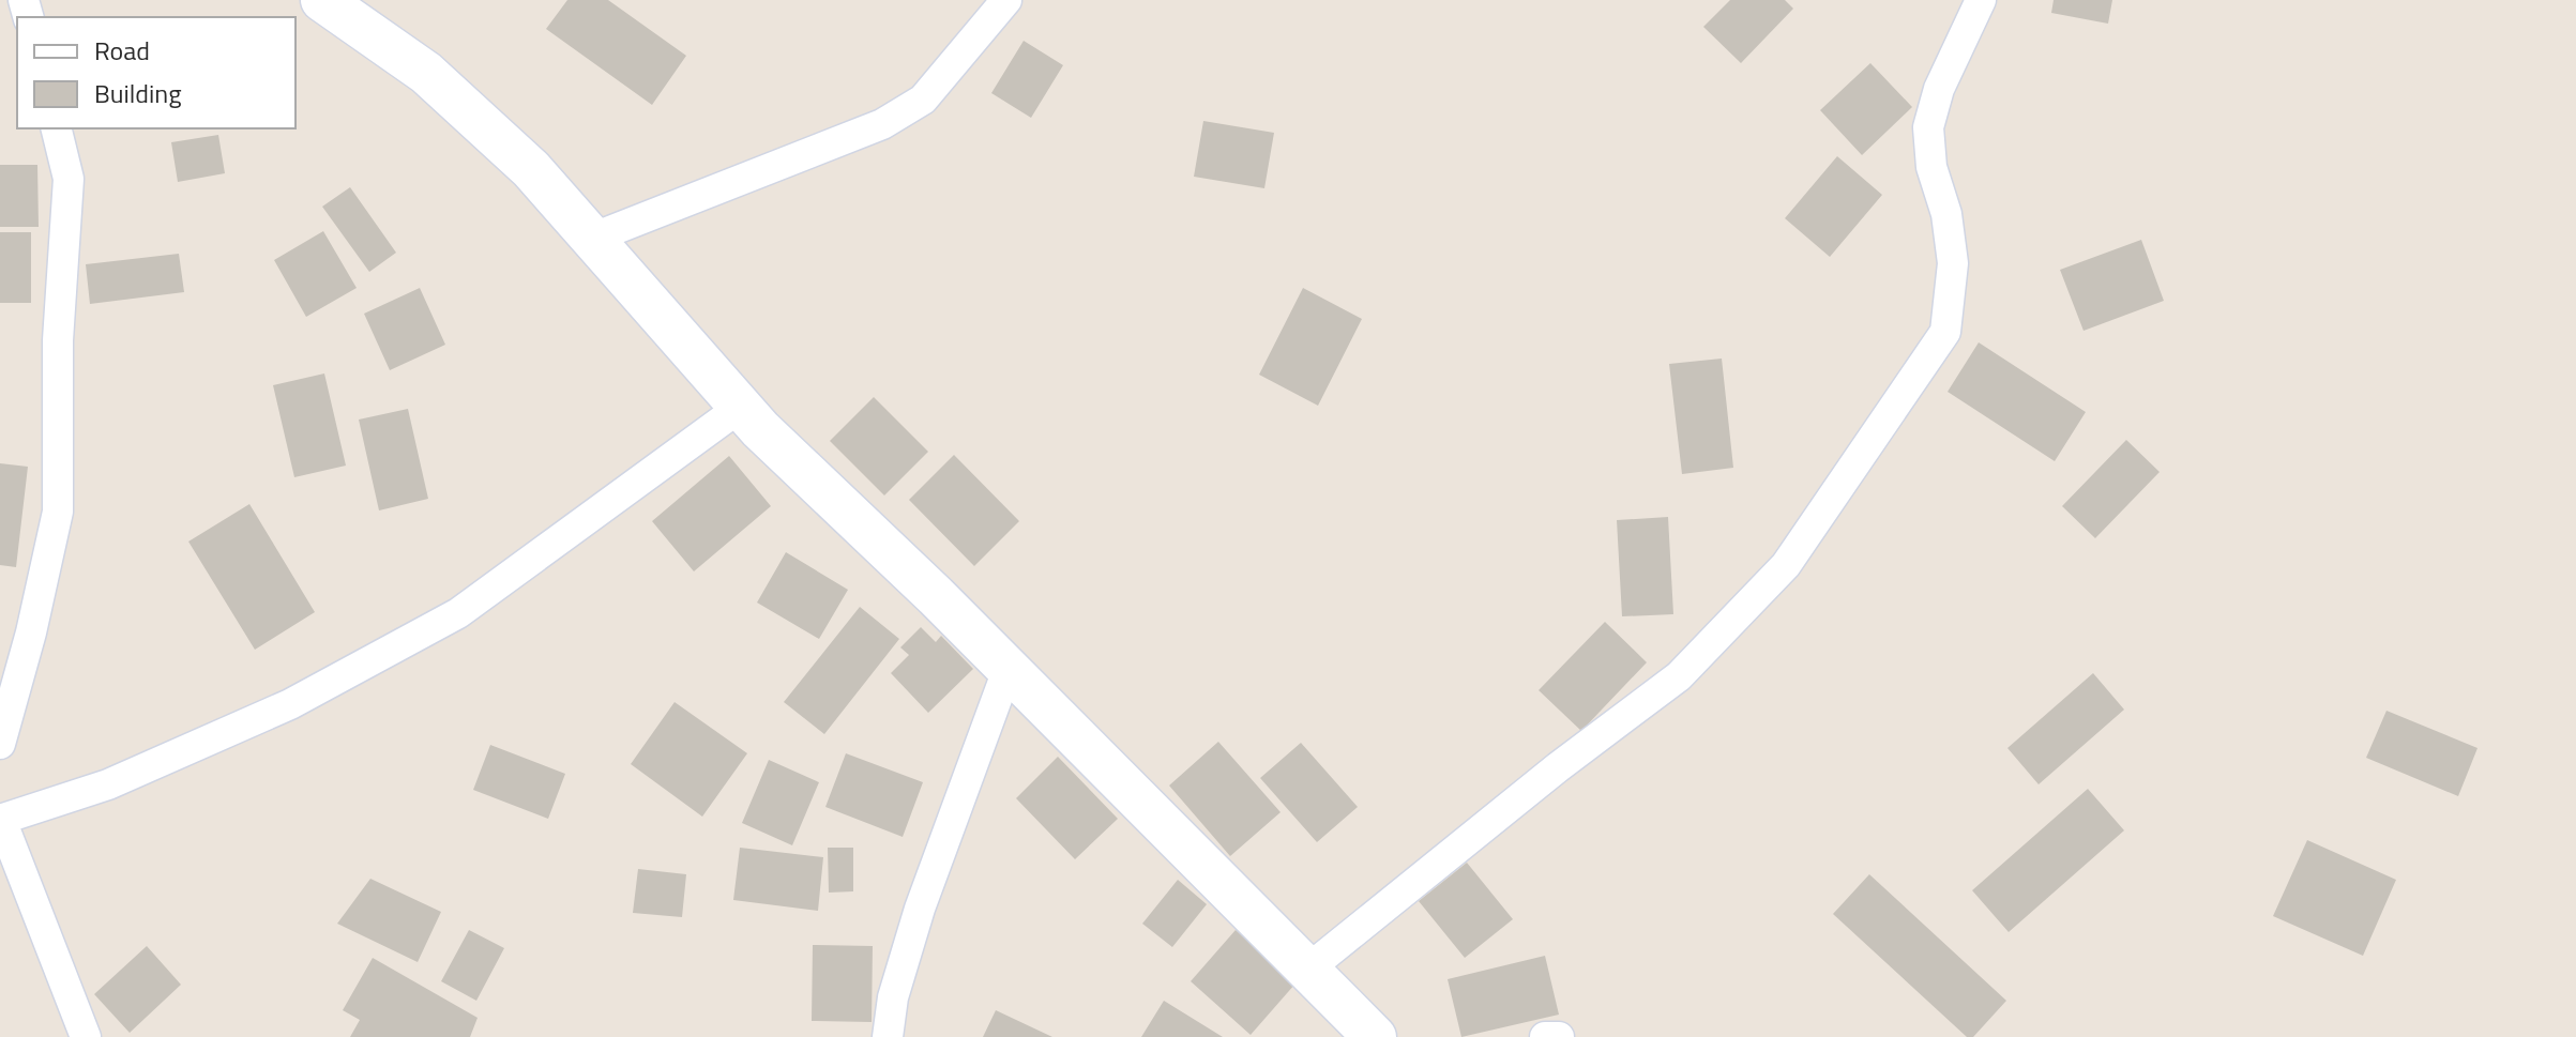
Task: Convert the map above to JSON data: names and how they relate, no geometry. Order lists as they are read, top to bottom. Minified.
{"legend":["Road","Building"]}
